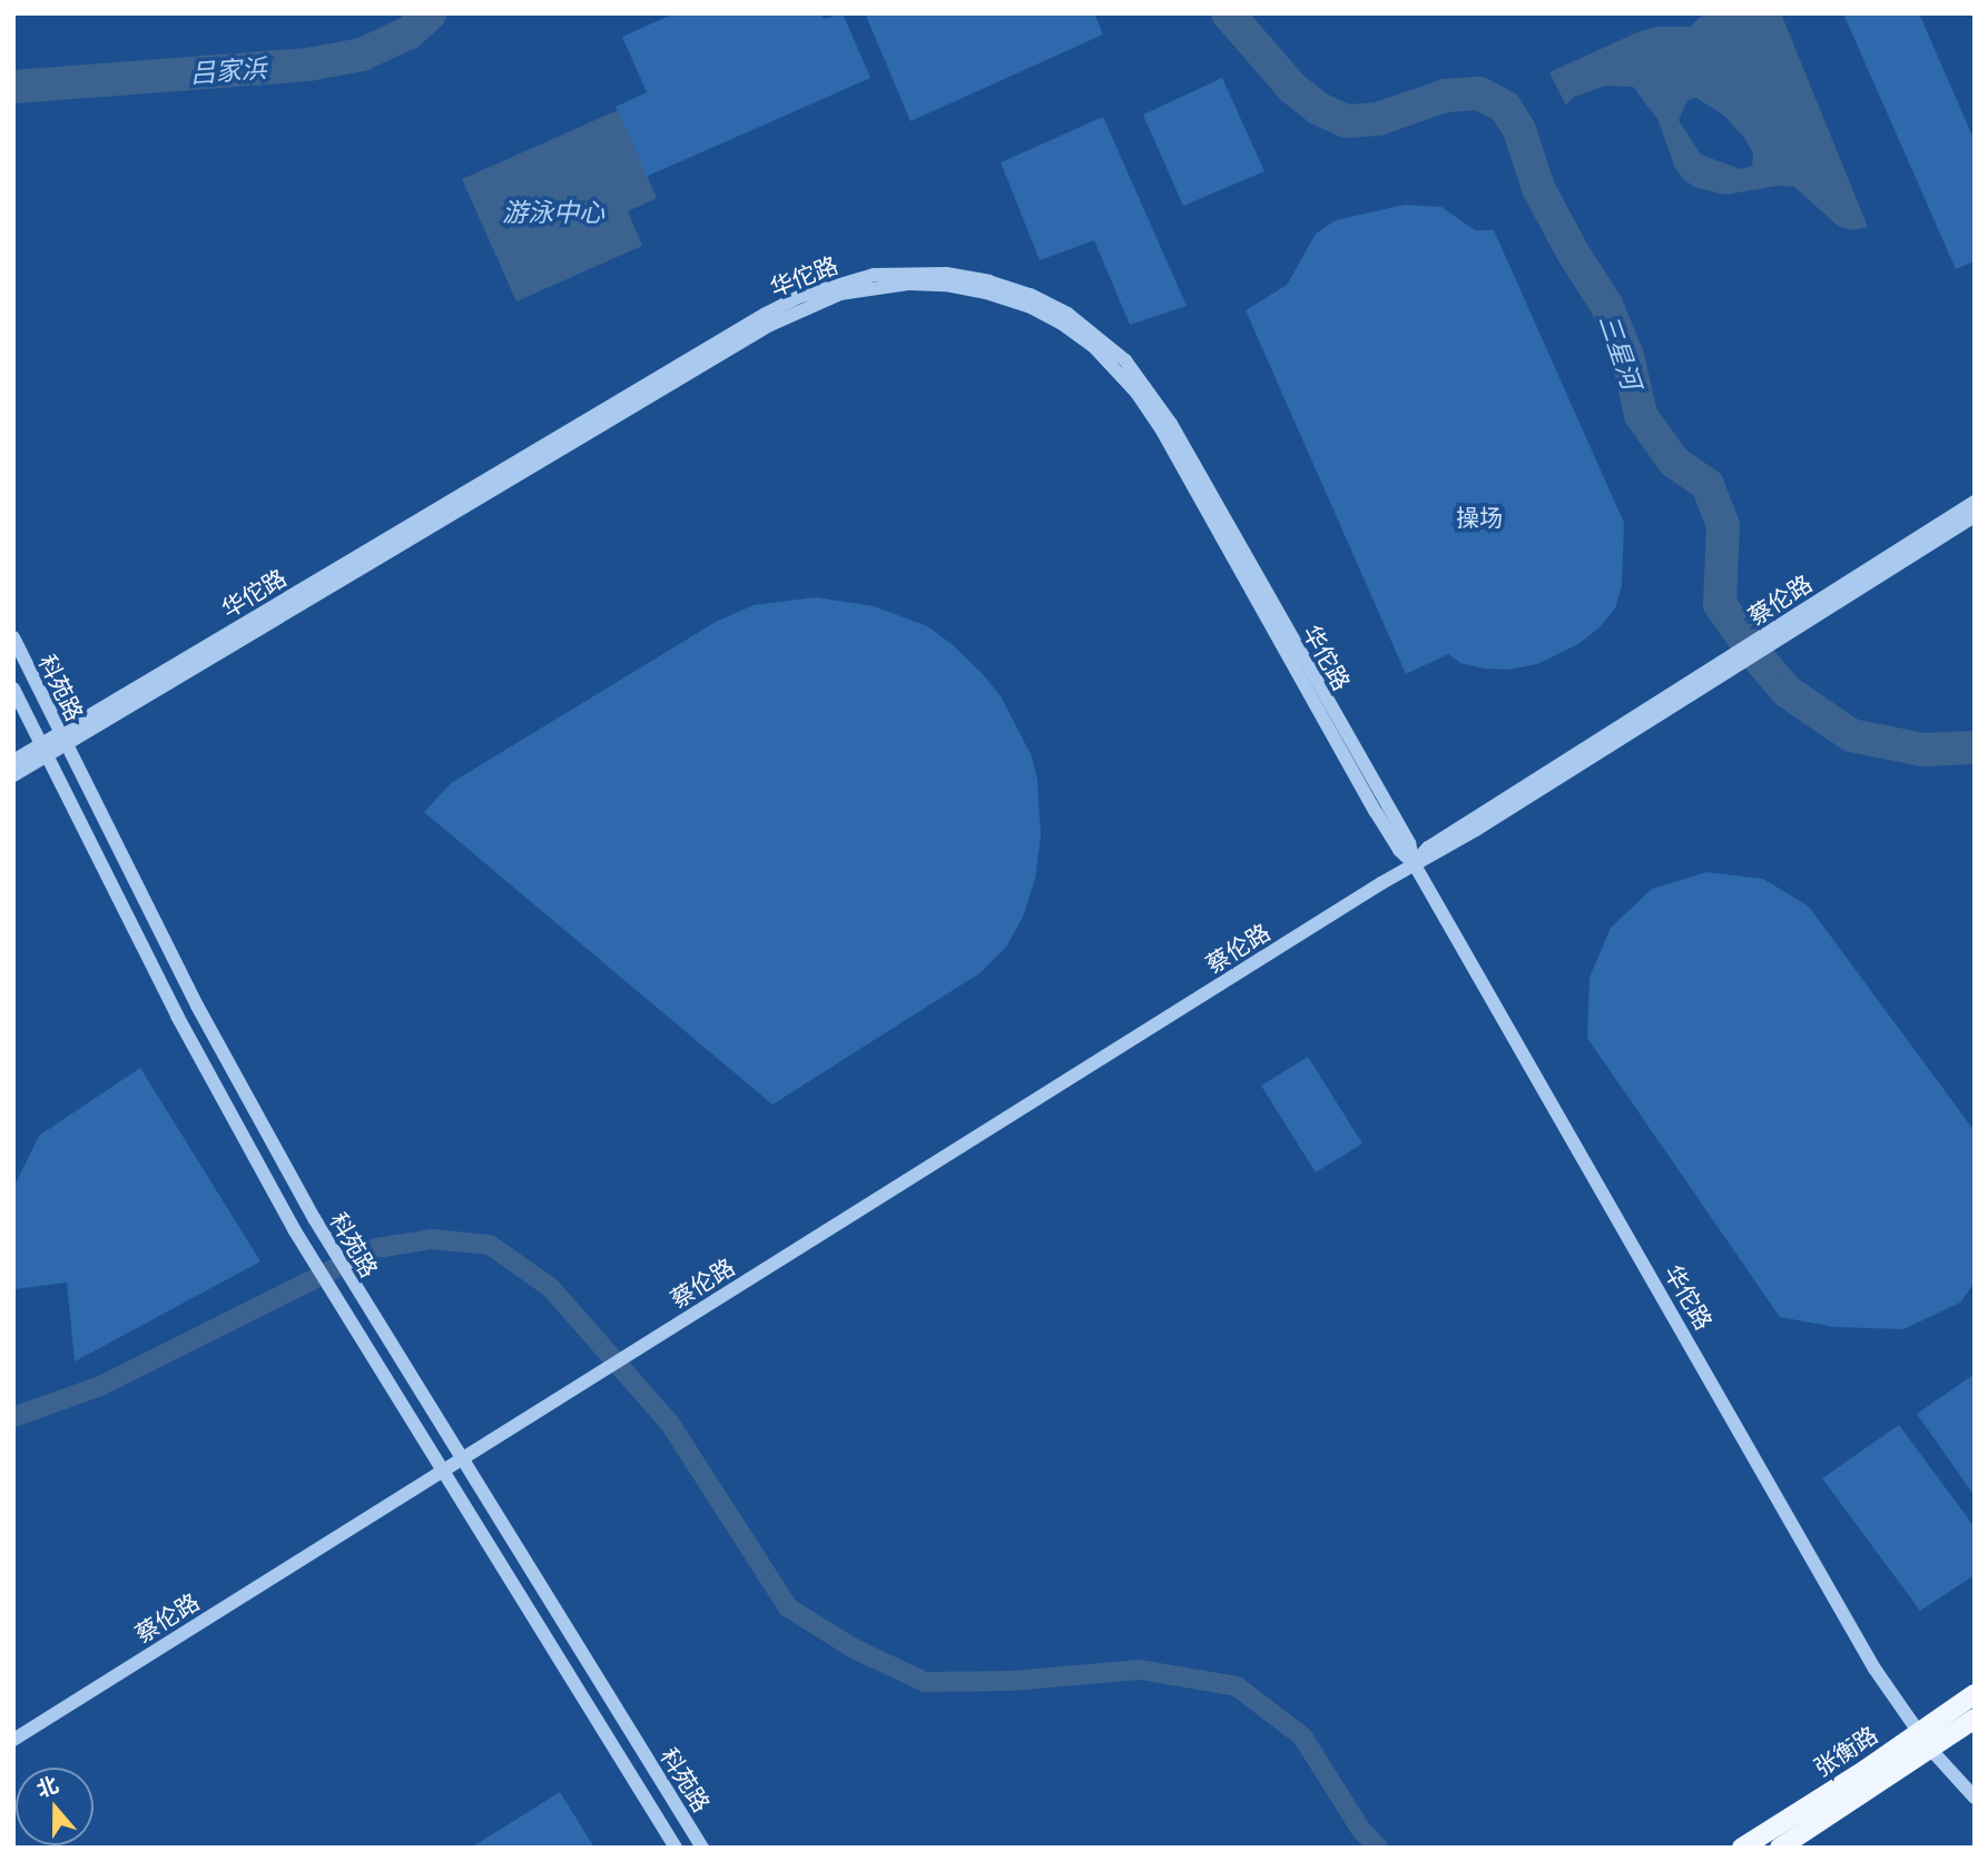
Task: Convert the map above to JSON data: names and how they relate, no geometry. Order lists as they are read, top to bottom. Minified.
{"streets":{"main road":["张衡路"],"street":["华佗路","蔡伦路","科苑路"]},"crossings":[["华佗路","蔡伦路"],["华佗路","科苑路"],["华佗路","张衡路"],["蔡伦路","科苑路"]],"water":["吕家浜","游泳中心","三星河"],"parks":["操场"],"north":"top"}
